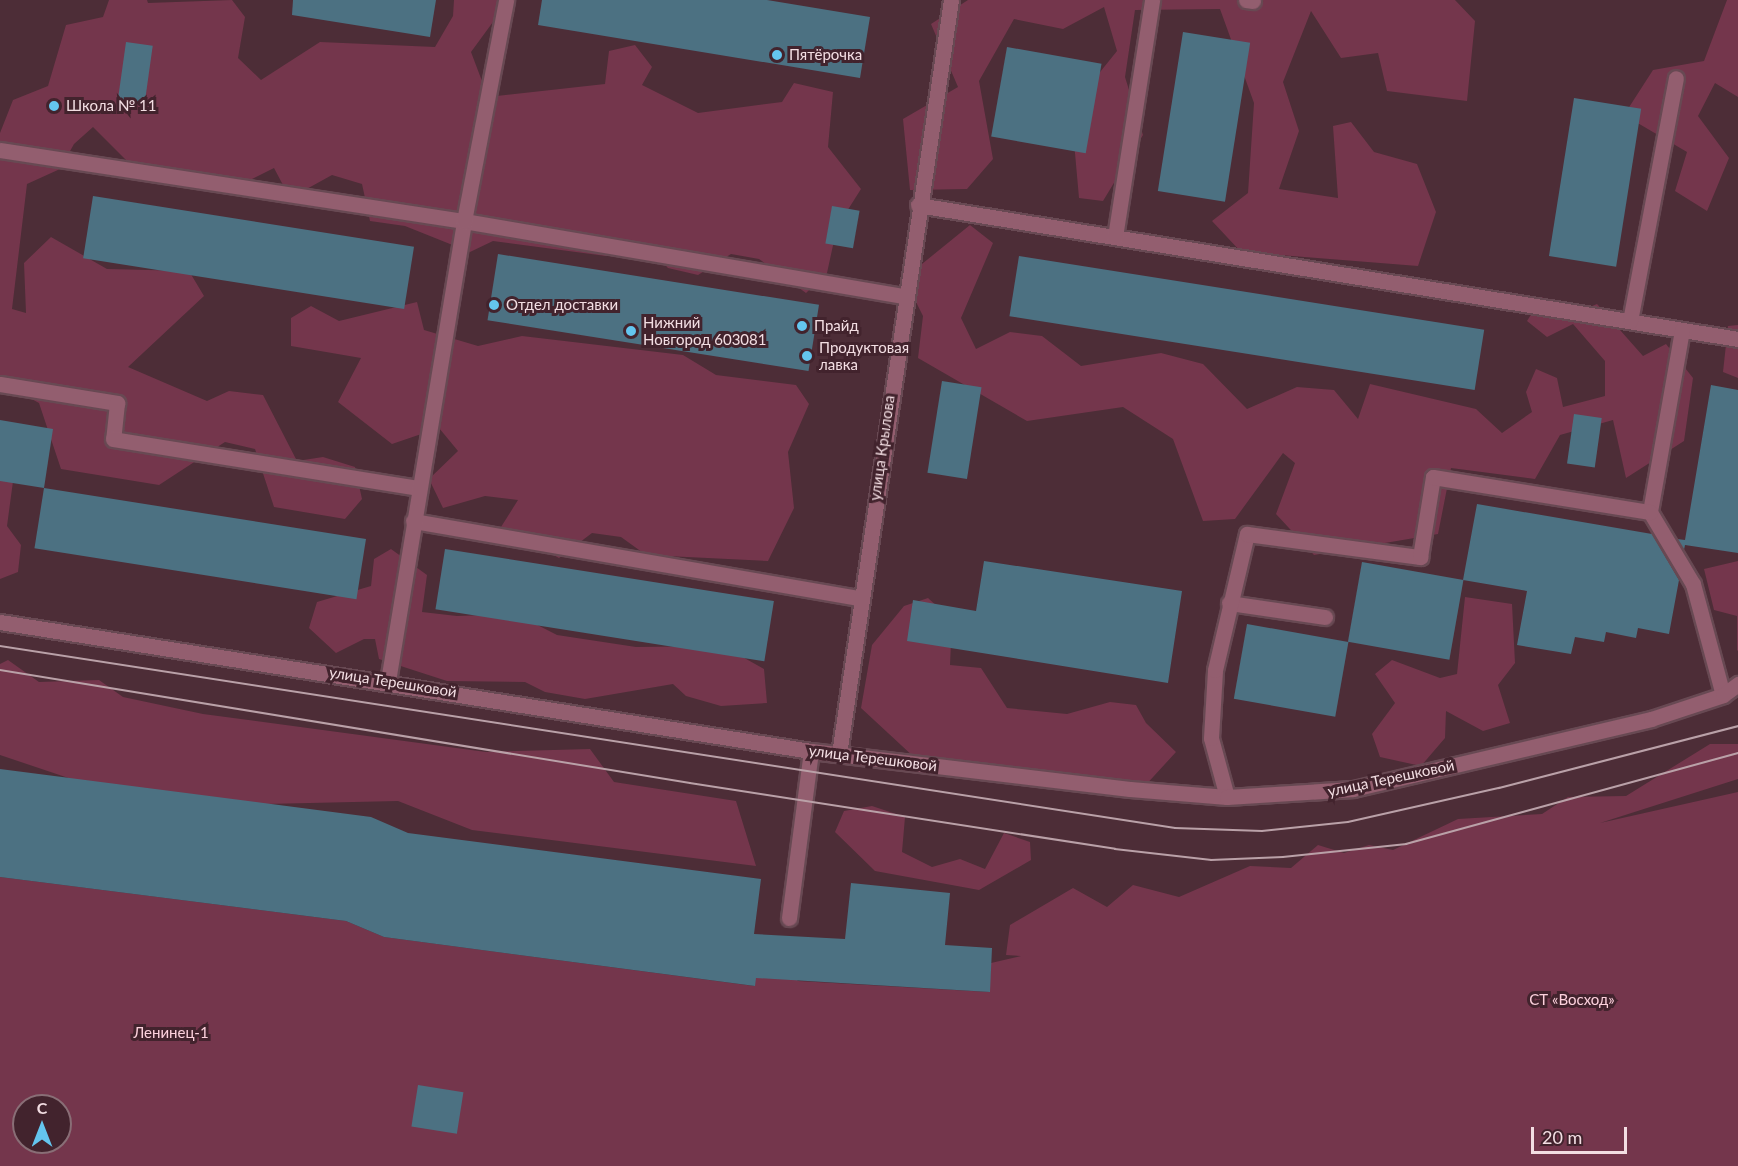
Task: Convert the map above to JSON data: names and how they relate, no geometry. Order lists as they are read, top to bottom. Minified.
{"streets":{"street":["улица Крылова","улица Терешковой"]},"crossings":[["улица Крылова","улица Терешковой"]],"parks":["СТ «Восход»","Ленинец-1"],"places":["Пятёрочка","Школа № 11","Отдел доставки","Прайд","Нижний Новгород 603081","Продуктовая лавка"],"scale_bar":"20 m","north":"top"}
